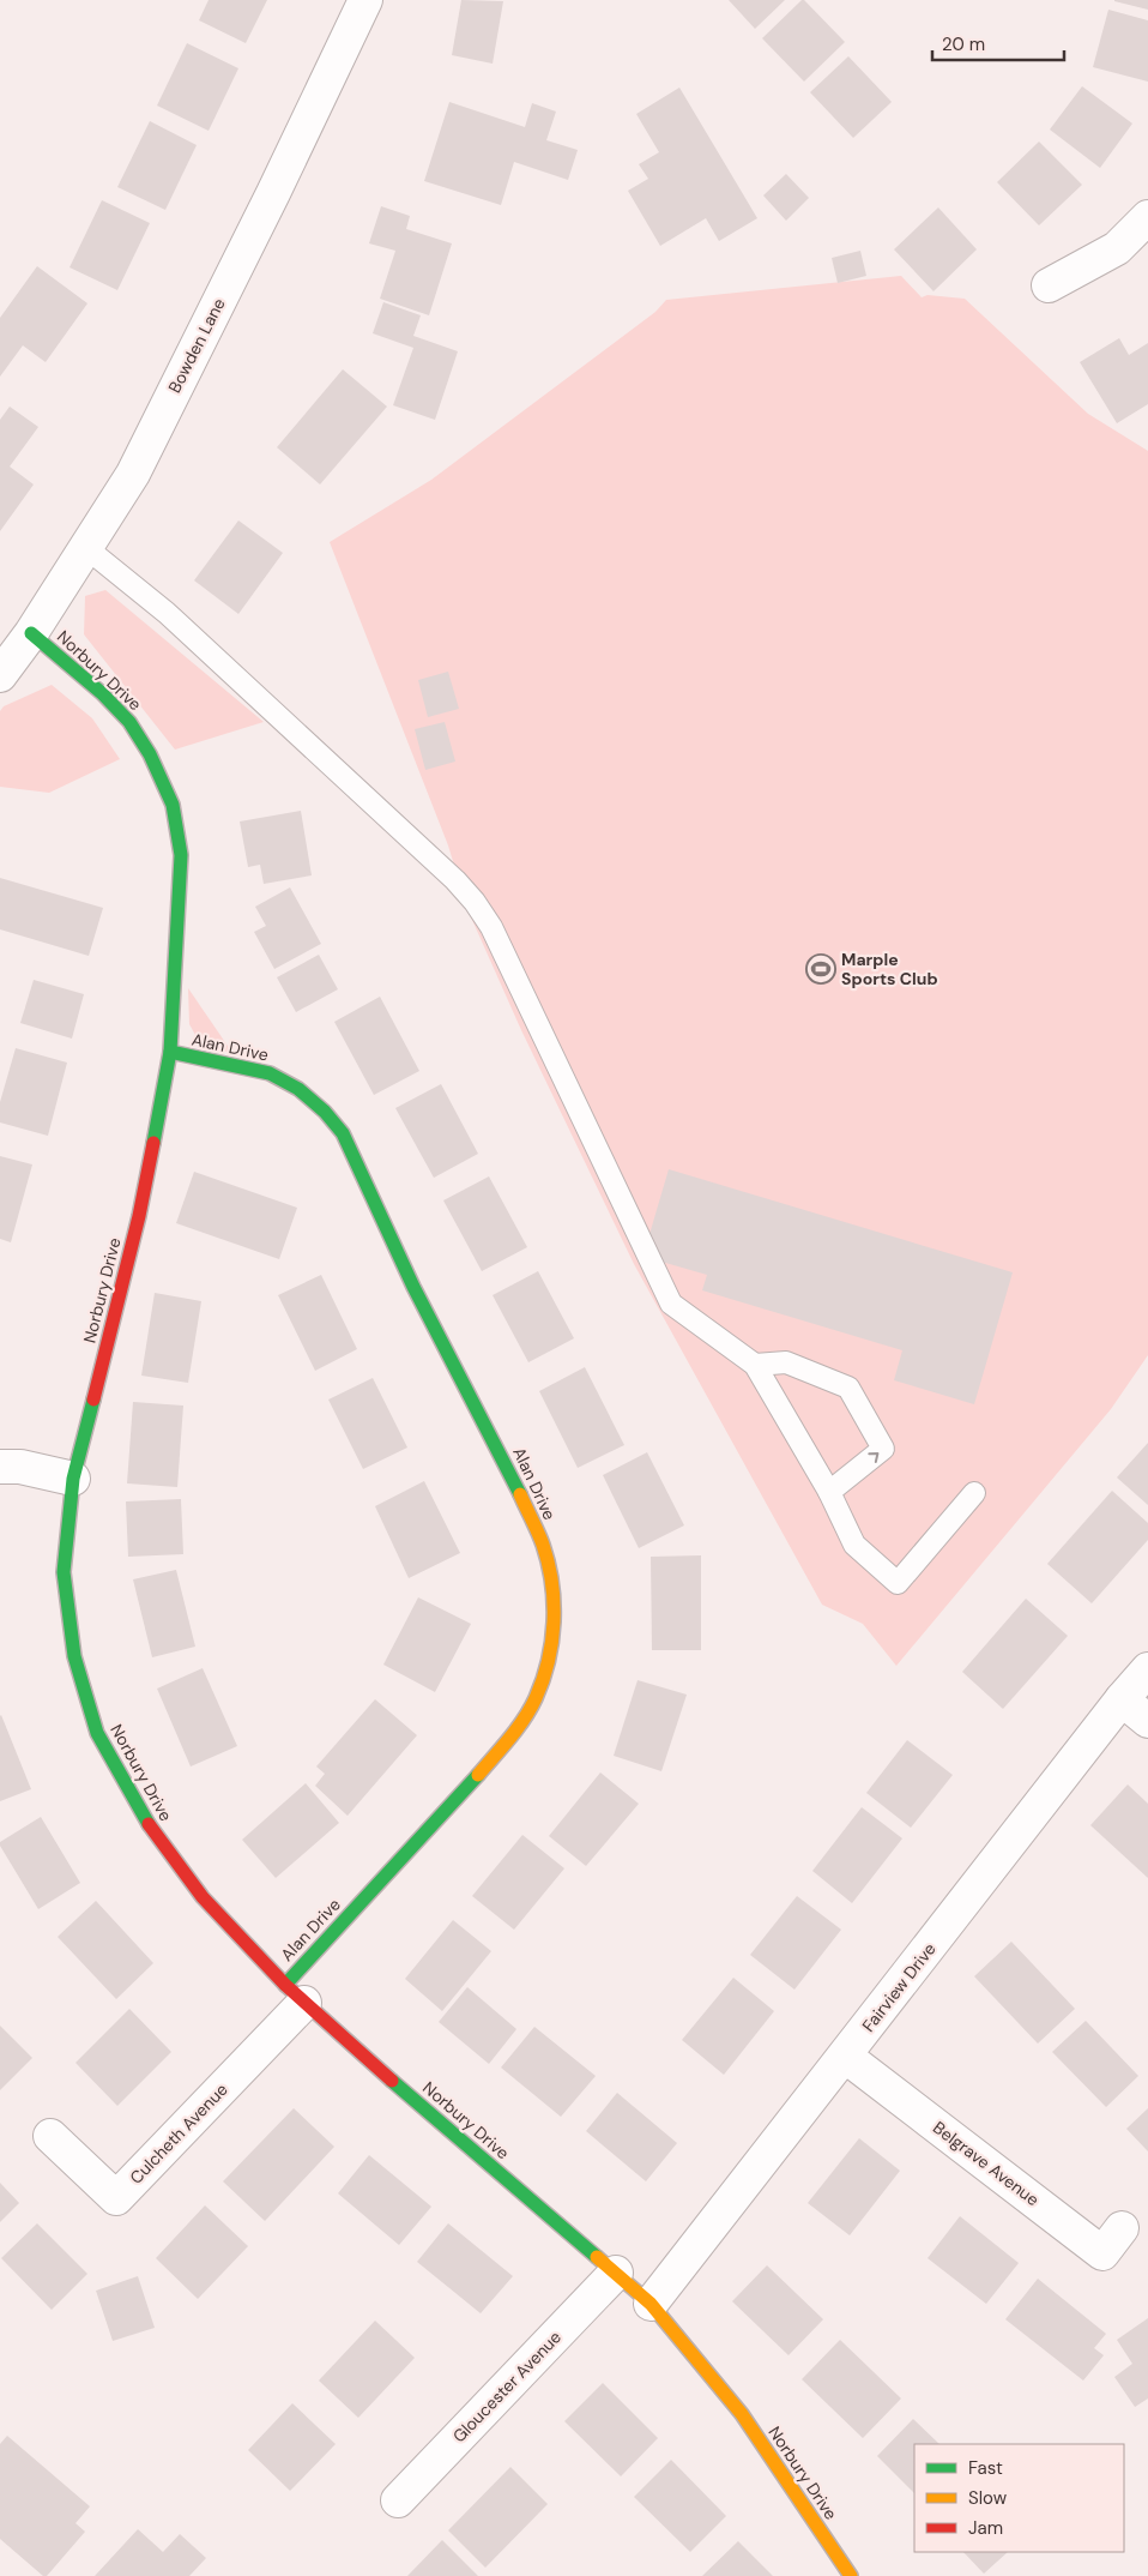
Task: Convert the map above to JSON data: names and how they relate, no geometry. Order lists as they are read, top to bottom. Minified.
{"streets":{"street":["Bowden Lane","Norbury Drive","Alan Drive","Fairview Drive","Culcheth Avenue","Belgrave Avenue","Gloucester Avenue"]},"crossings":[["Bowden Lane","Norbury Drive"],["Norbury Drive","Alan Drive"],["Norbury Drive","Fairview Drive"],["Norbury Drive","Culcheth Avenue"],["Norbury Drive","Gloucester Avenue"],["Alan Drive","Culcheth Avenue"],["Fairview Drive","Belgrave Avenue"]],"places":{"sports":["Marple Sports Club"]},"legend":["Fast","Slow","Jam"],"scale_bar":"20 m"}
